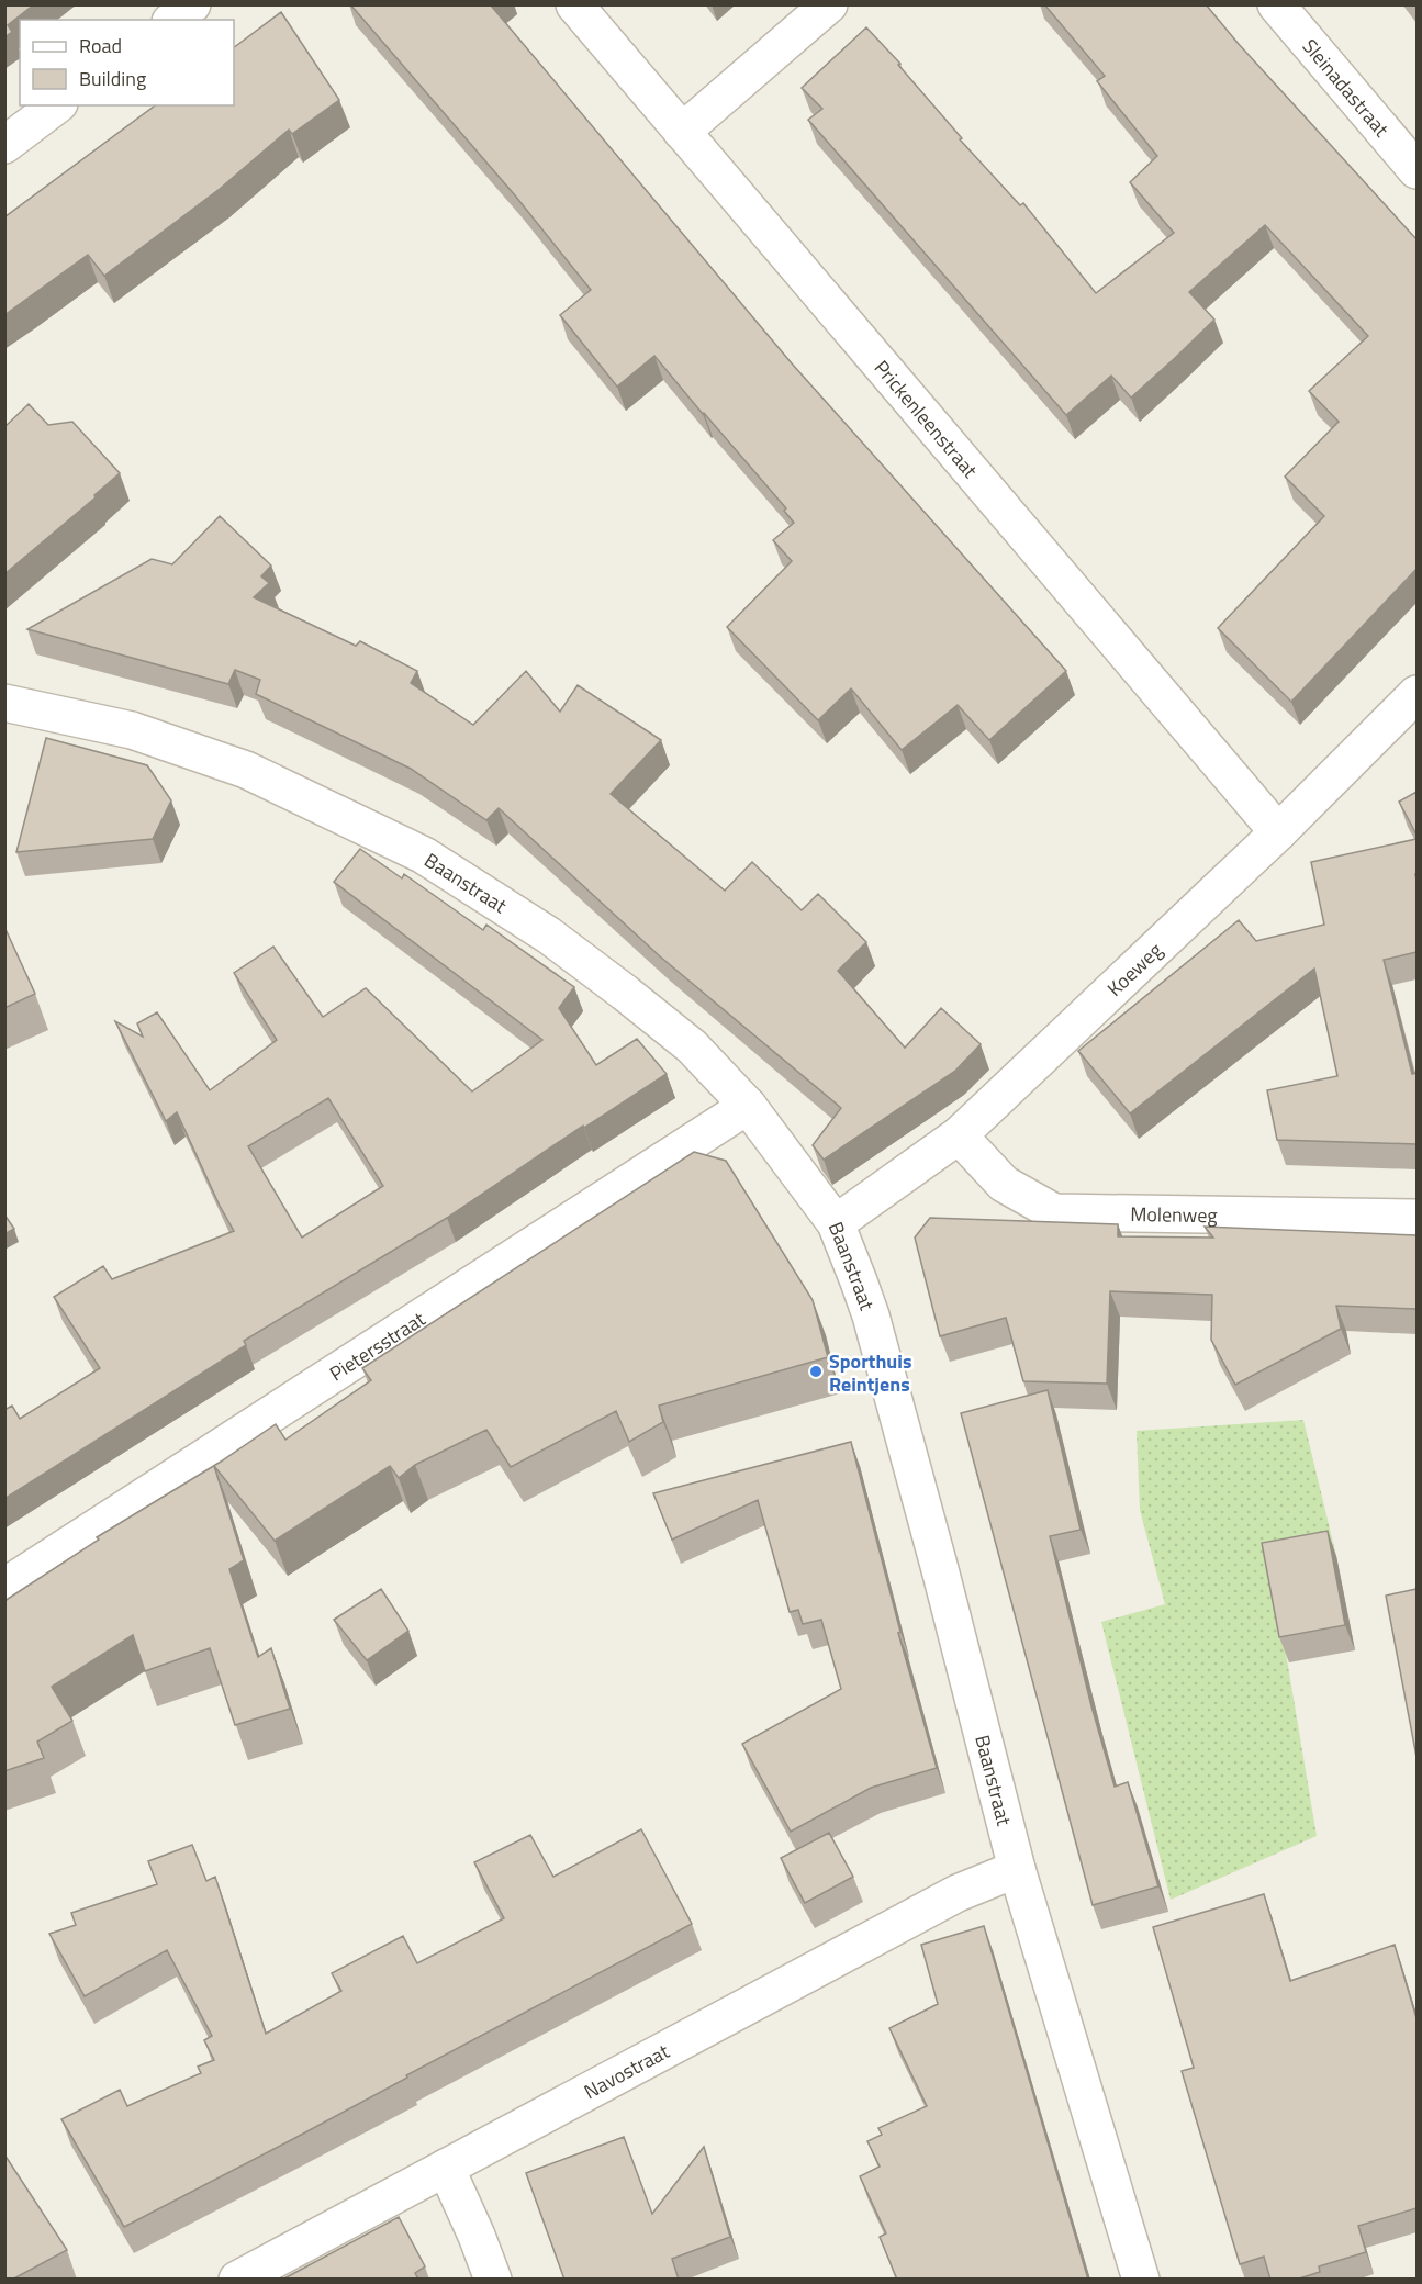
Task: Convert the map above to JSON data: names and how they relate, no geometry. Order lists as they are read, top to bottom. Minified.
{"streets":{"street":["Sleinadastraat","Prickenleenstraat","Baanstraat","Koeweg","Molenweg","Pietersstraat","Navostraat"]},"crossings":[["Prickenleenstraat","Koeweg"],["Baanstraat","Koeweg"],["Baanstraat","Pietersstraat"],["Baanstraat","Navostraat"],["Koeweg","Molenweg"]],"places":["Sporthuis Reintjens"],"legend":["Road","Building"]}
